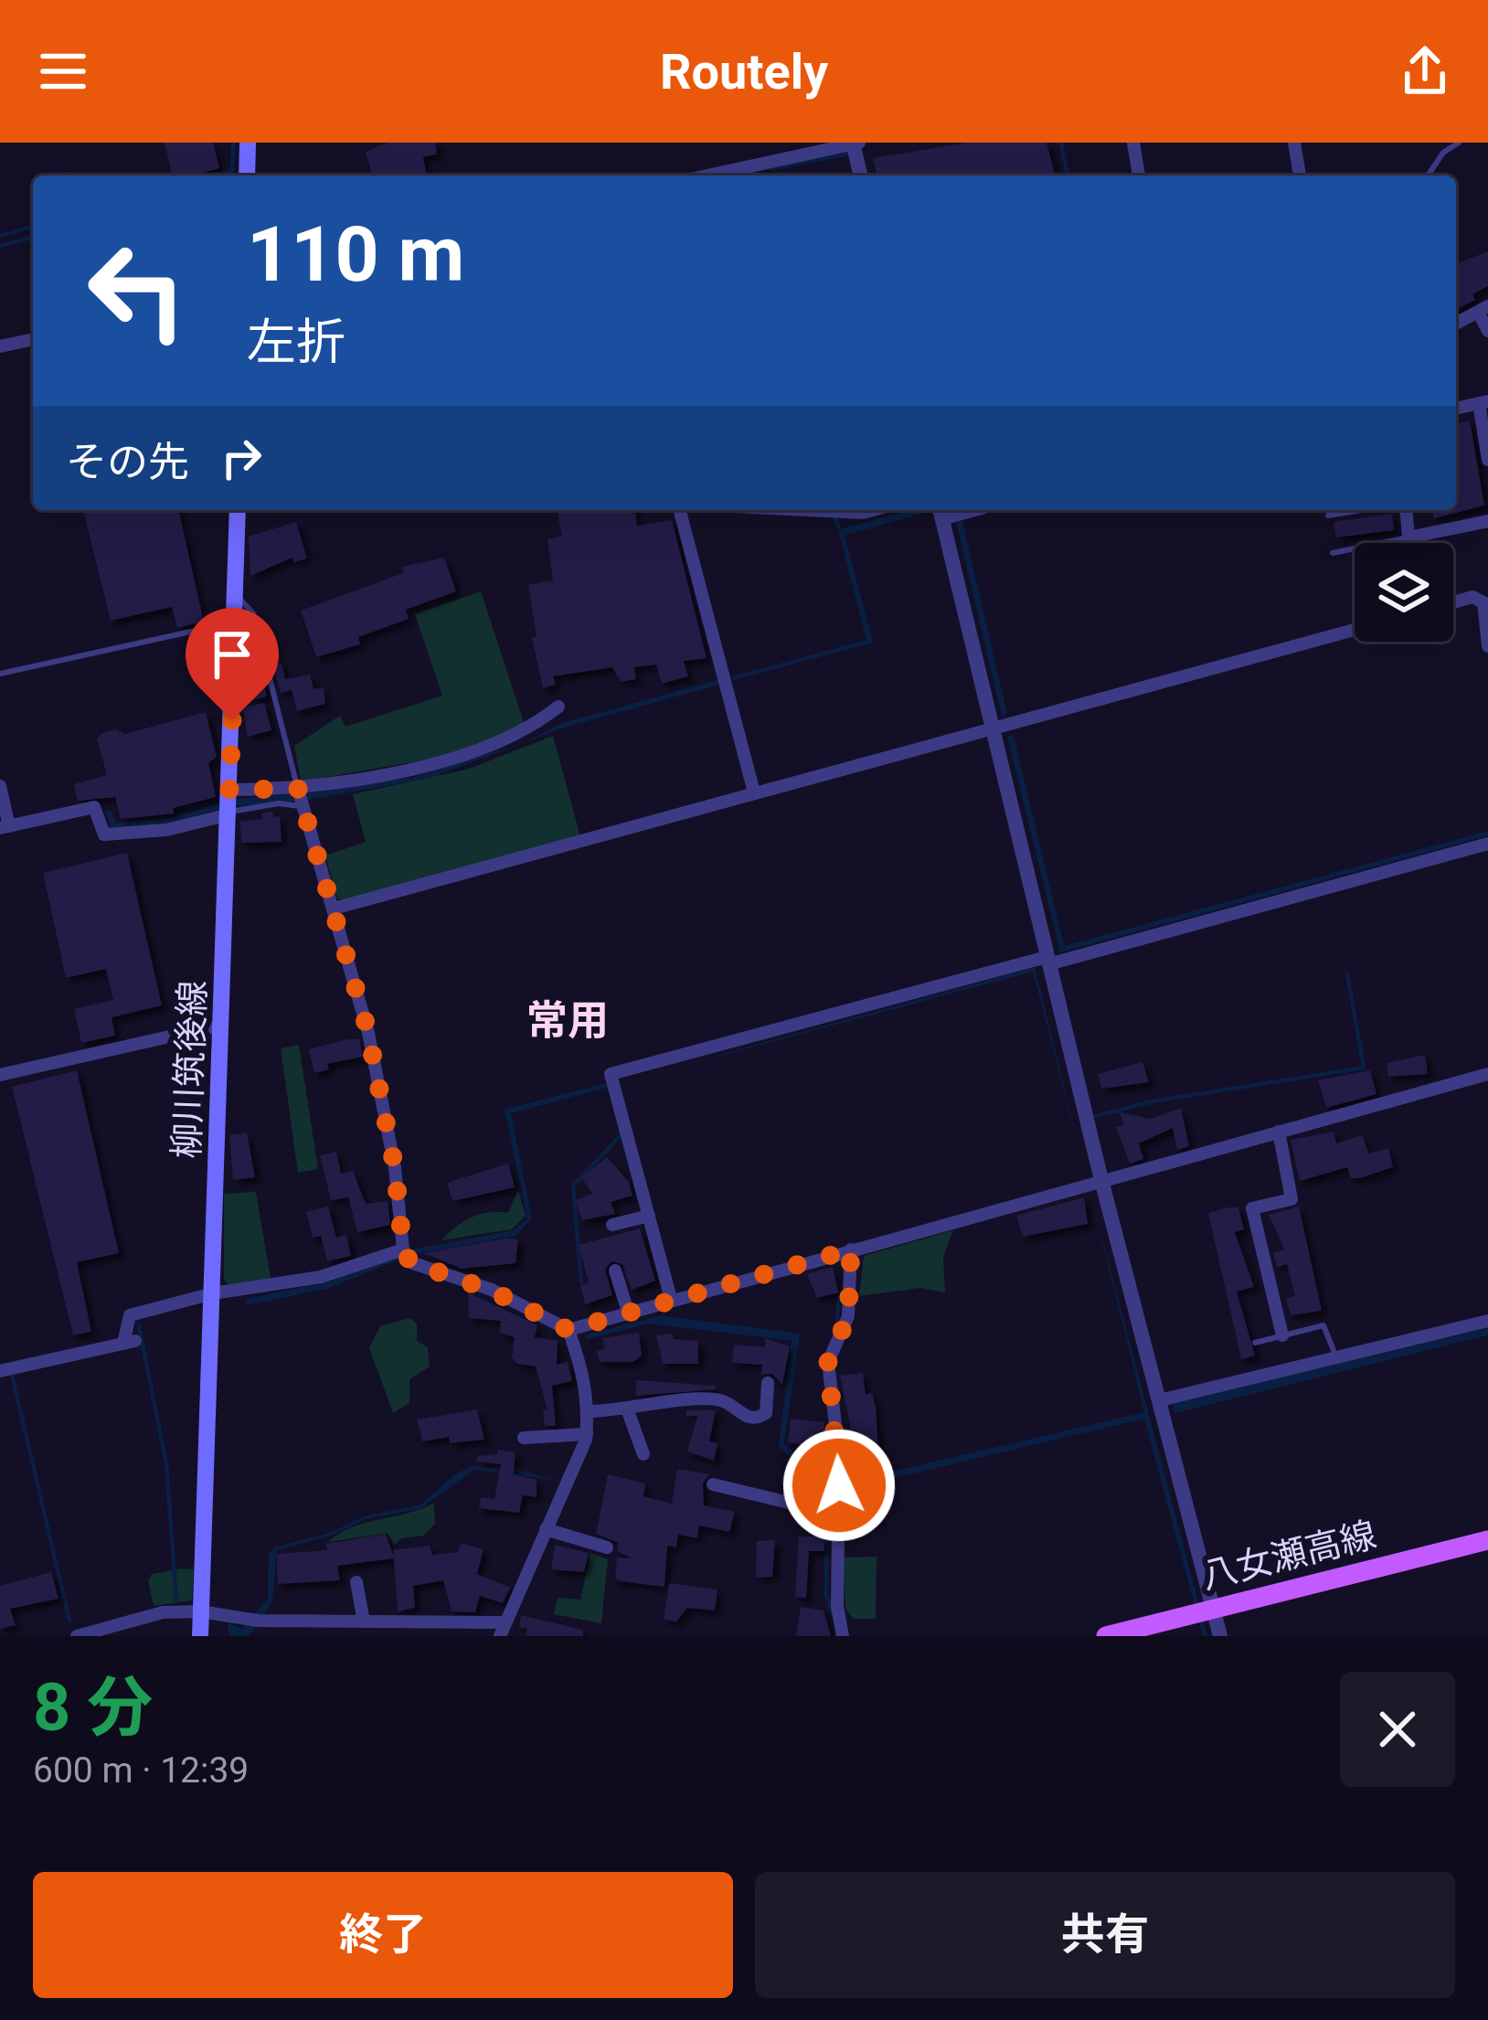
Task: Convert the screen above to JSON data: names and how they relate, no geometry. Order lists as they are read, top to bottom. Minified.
{"streets":{"main road":["柳川筑後線","八女瀬高線"]},"districts":["常用"],"page":{"header":"Routely","turn":["110 m","左折"],"then":"その先","heading":["8 分","600 m · 12:39"],"buttons":["終了","共有"]}}
